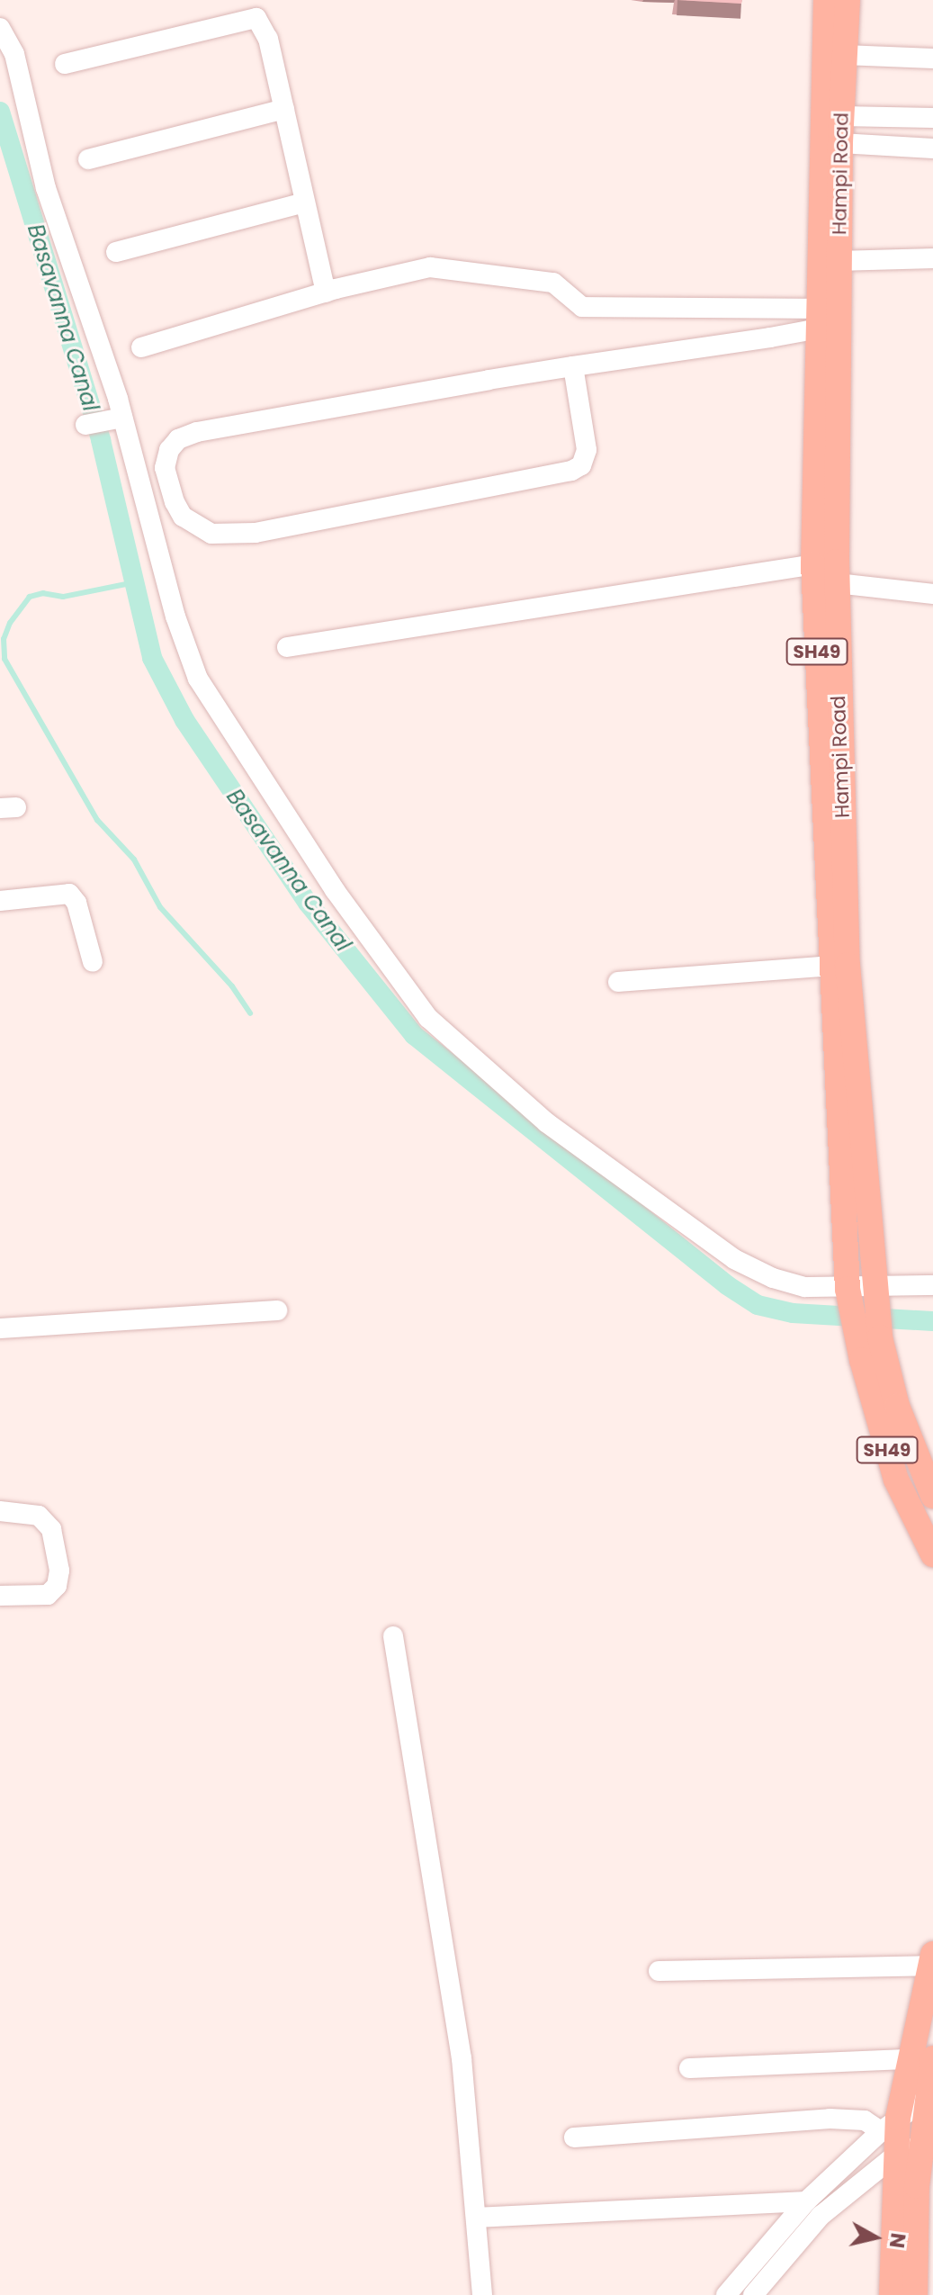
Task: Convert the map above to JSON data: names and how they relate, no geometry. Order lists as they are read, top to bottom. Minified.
{"streets":{"main road":["Hampi Road","SH49"]},"crossings":[["Hampi Road","SH49"]],"water":["Basavanna Canal"],"north":"right"}
